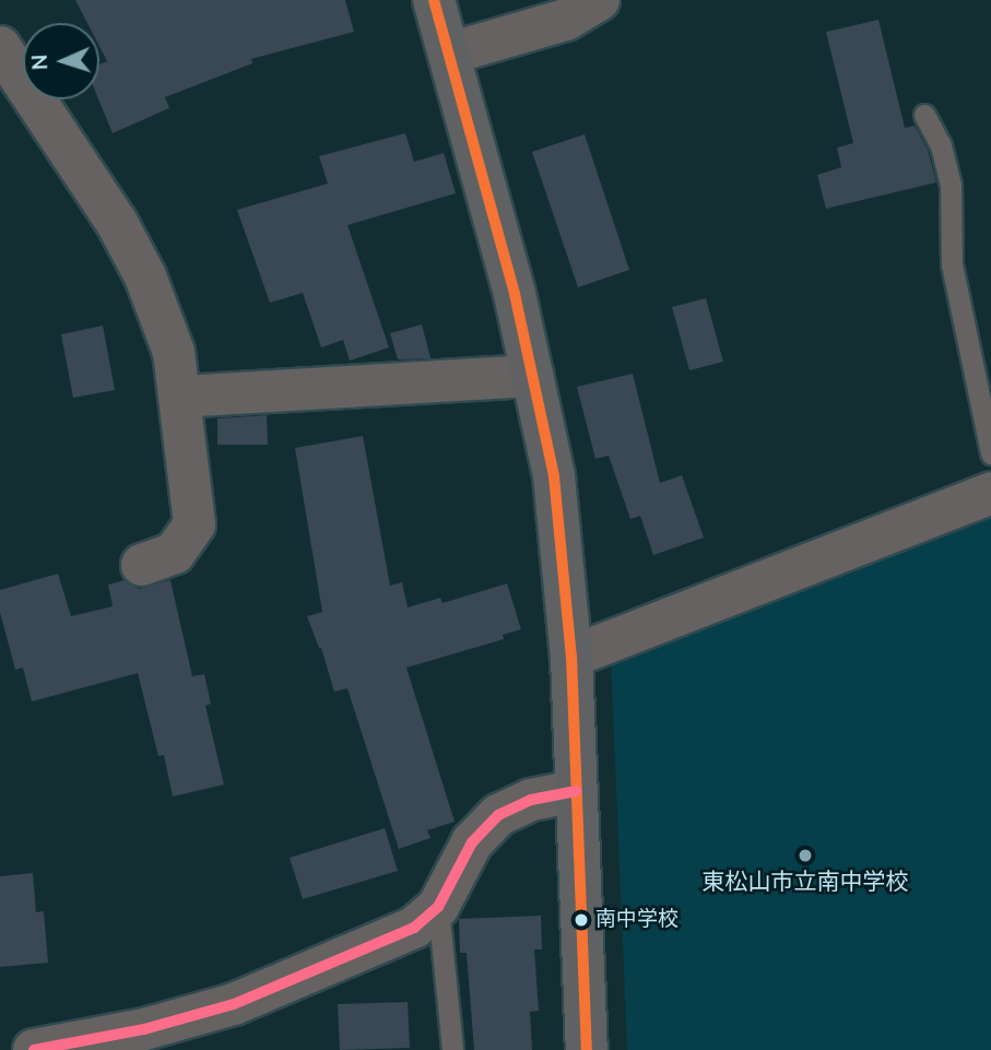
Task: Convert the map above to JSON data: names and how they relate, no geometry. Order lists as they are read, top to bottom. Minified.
{"places":["東松山市立南中学校","南中学校"],"north":"left"}
